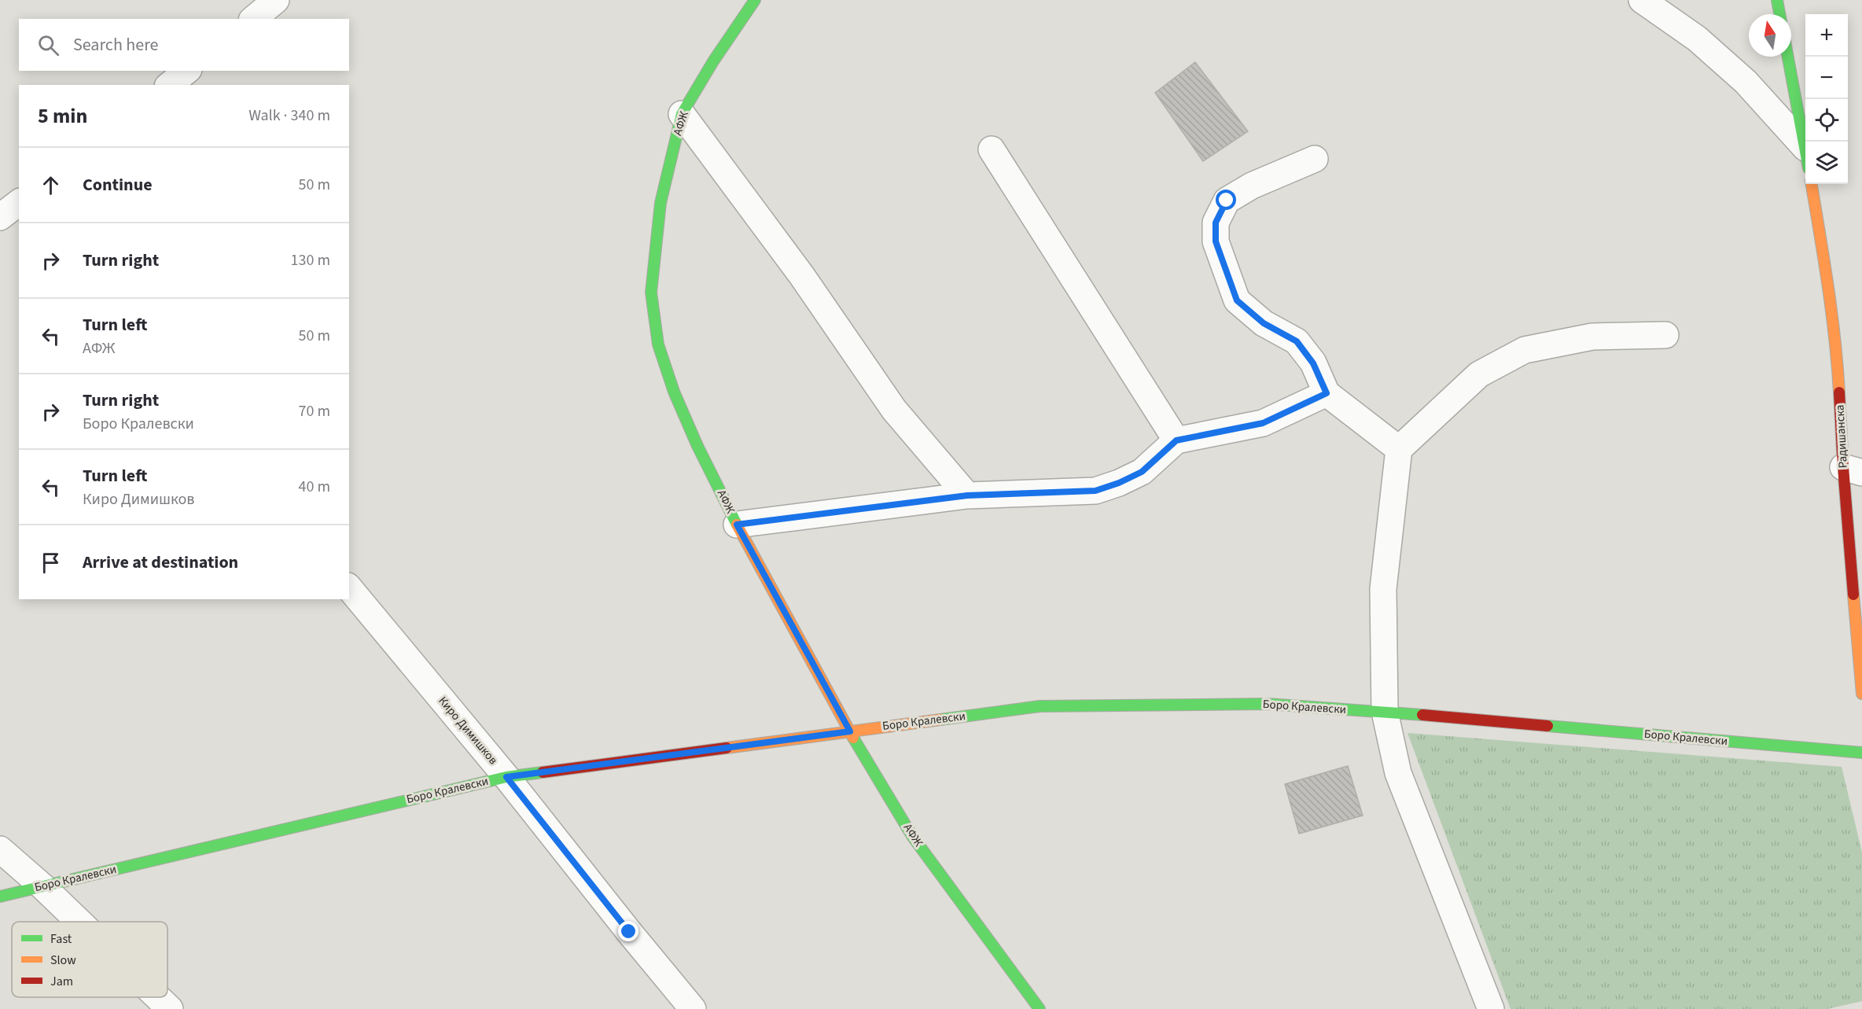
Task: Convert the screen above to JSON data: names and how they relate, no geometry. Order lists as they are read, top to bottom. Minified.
{"streets":{"street":["АФЖ","Радишанска","Боро Кралевски","Киро Димишков"]},"crossings":[["АФЖ","Боро Кралевски"],["Боро Кралевски","Киро Димишков"]],"legend":["Fast","Slow","Jam"],"north":"top","page":{"map_buttons":["+","−"],"search":"Search here","heading":["5 min","Walk · 340 m"],"list":[["Continue","50 m"],["Turn right","130 m"],["Turn left","АФЖ","50 m"],["Turn right","Боро Кралевски","70 m"],["Turn left","Киро Димишков","40 m"],"Arrive at destination"]}}
